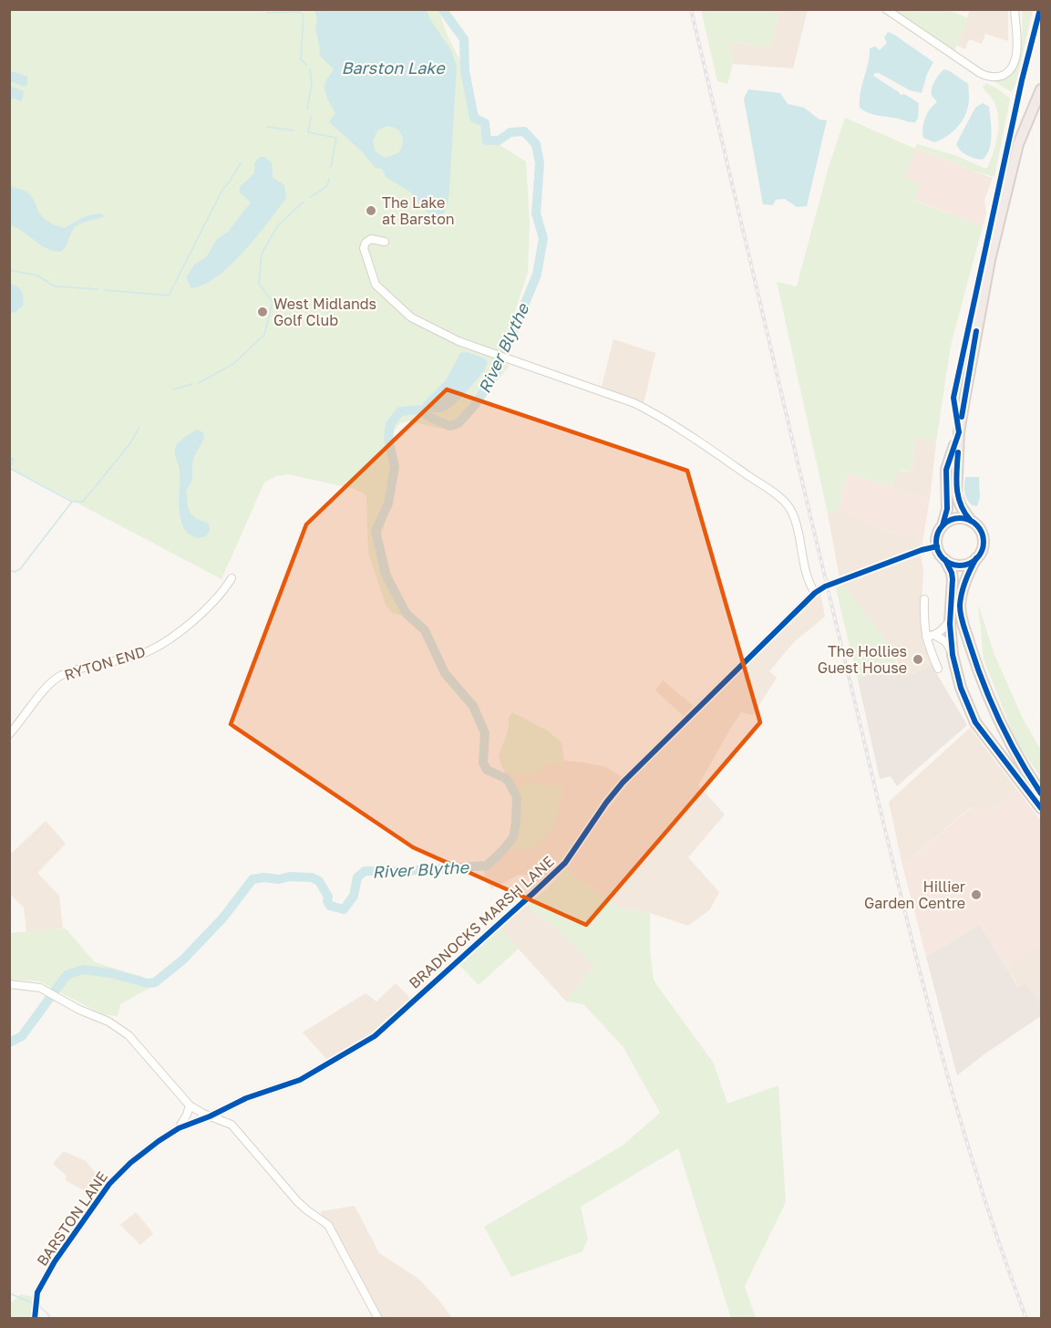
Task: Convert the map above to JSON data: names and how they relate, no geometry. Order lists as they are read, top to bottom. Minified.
{"streets":{"street":["RYTON END","BRADNOCKS MARSH LANE","BARSTON LANE"]},"crossings":[["BRADNOCKS MARSH LANE","BARSTON LANE"]],"water":["Barston Lake","River Blythe"],"places":["The Lake at Barston","West Midlands Golf Club","The Hollies Guest House","Hillier Garden Centre"]}
